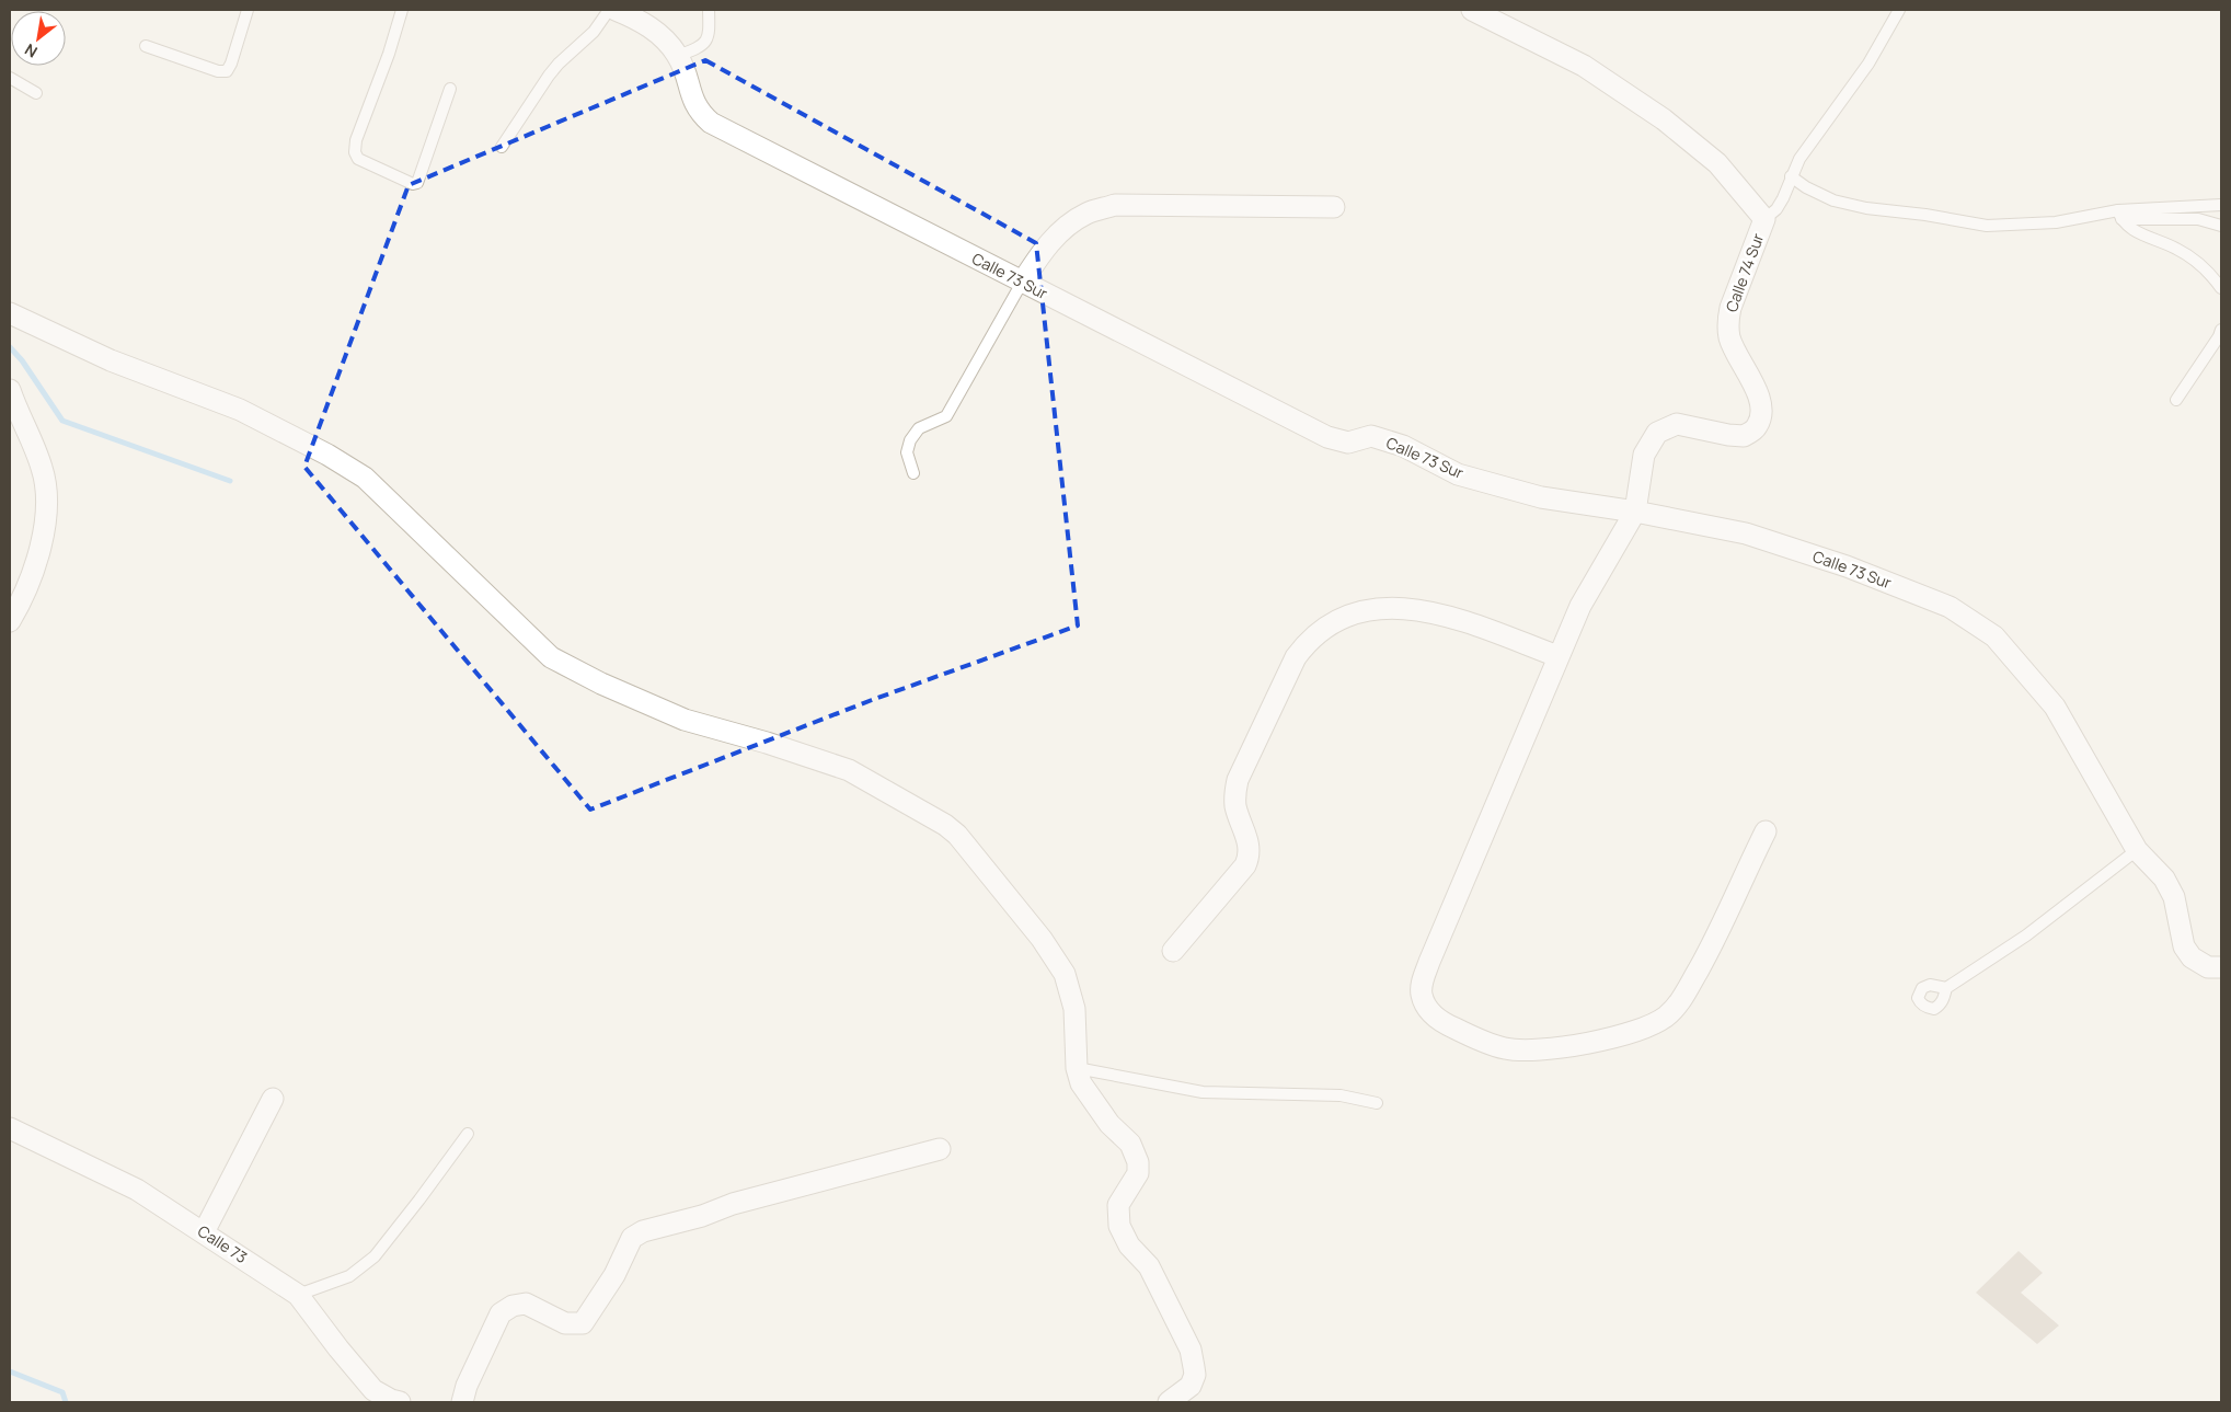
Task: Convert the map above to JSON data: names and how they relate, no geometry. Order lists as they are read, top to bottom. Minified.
{"streets":{"street":["Calle 74 Sur","Calle 73 Sur","Calle 73"]},"crossings":[["Calle 74 Sur","Calle 73 Sur"]],"north":"bottom left"}
